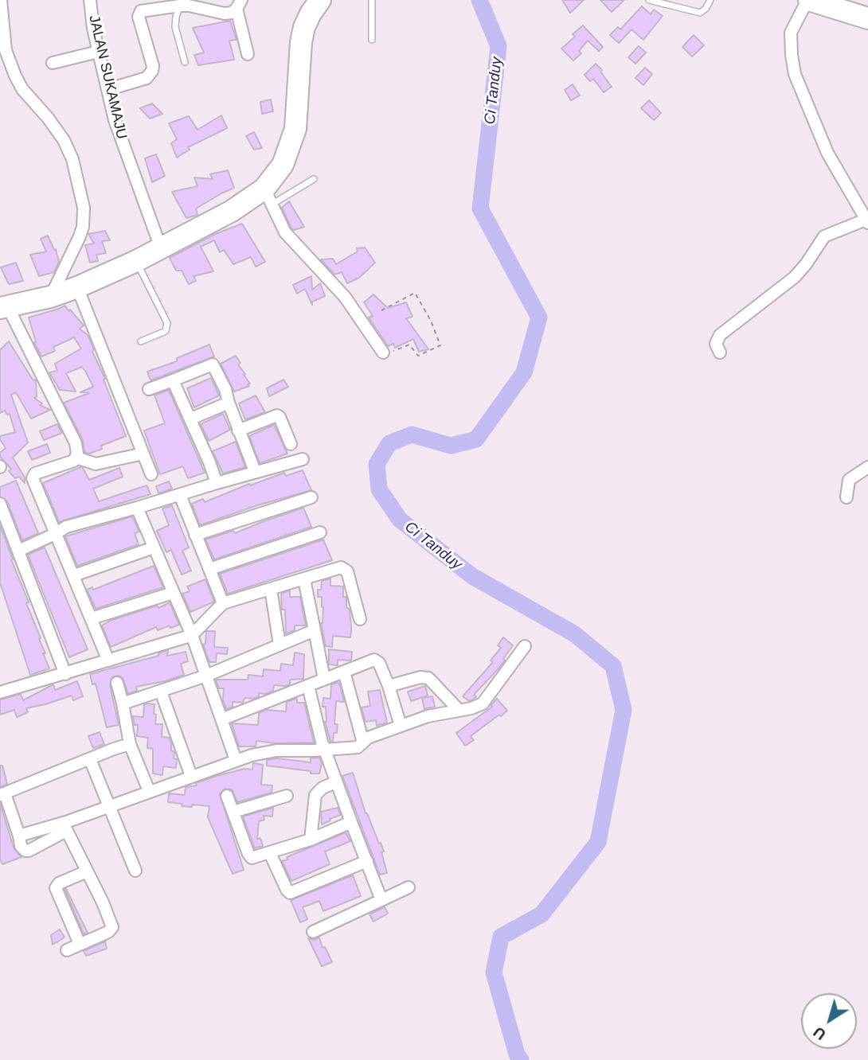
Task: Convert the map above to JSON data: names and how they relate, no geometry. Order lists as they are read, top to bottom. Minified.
{"streets":{"street":["JALAN SUKAMAJU"]},"water":["Ci Tanduy"],"north":"bottom left"}
